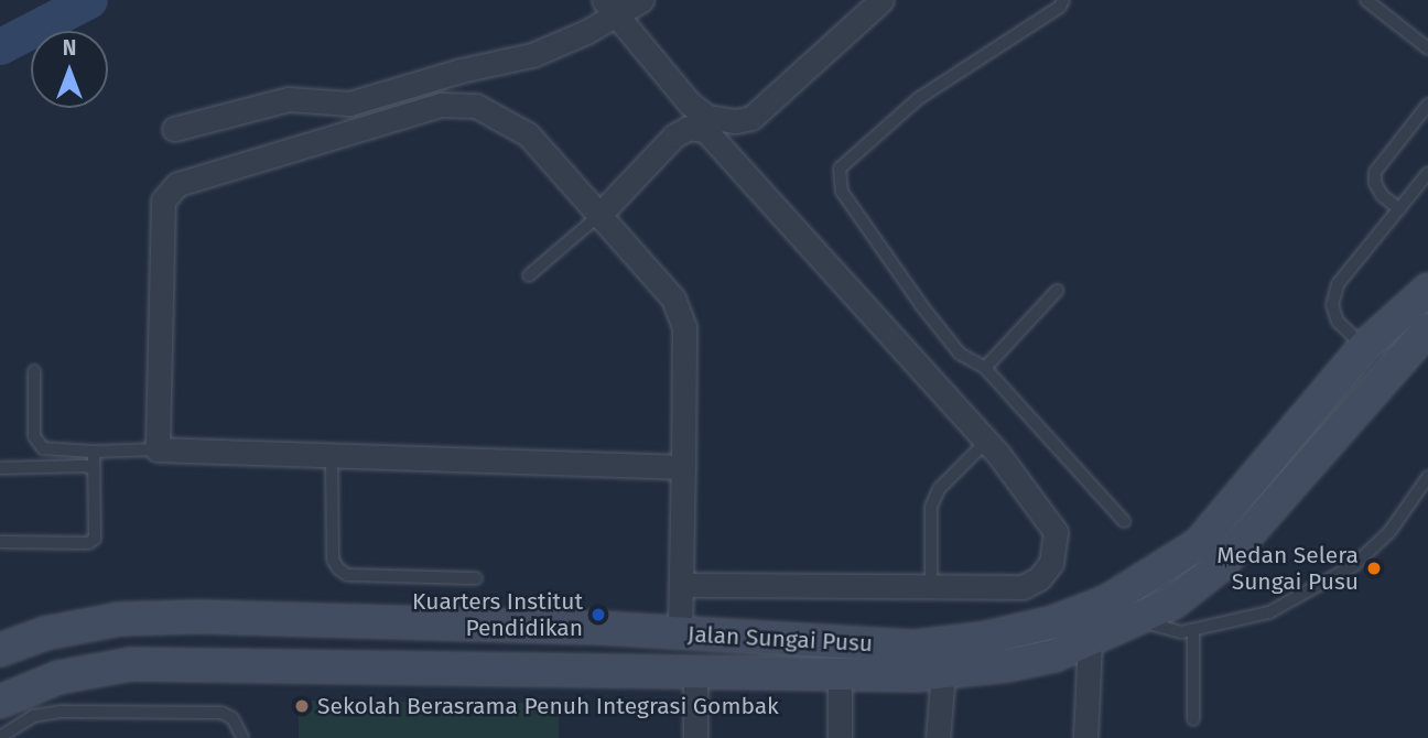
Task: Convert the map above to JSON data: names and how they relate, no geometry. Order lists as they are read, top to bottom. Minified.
{"streets":{"main road":["Jalan Sungai Pusu"]},"places":["Medan Selera Sungai Pusu","Kuarters Institut Pendidikan","Sekolah Berasrama Penuh Integrasi Gombak"],"north":"top"}
